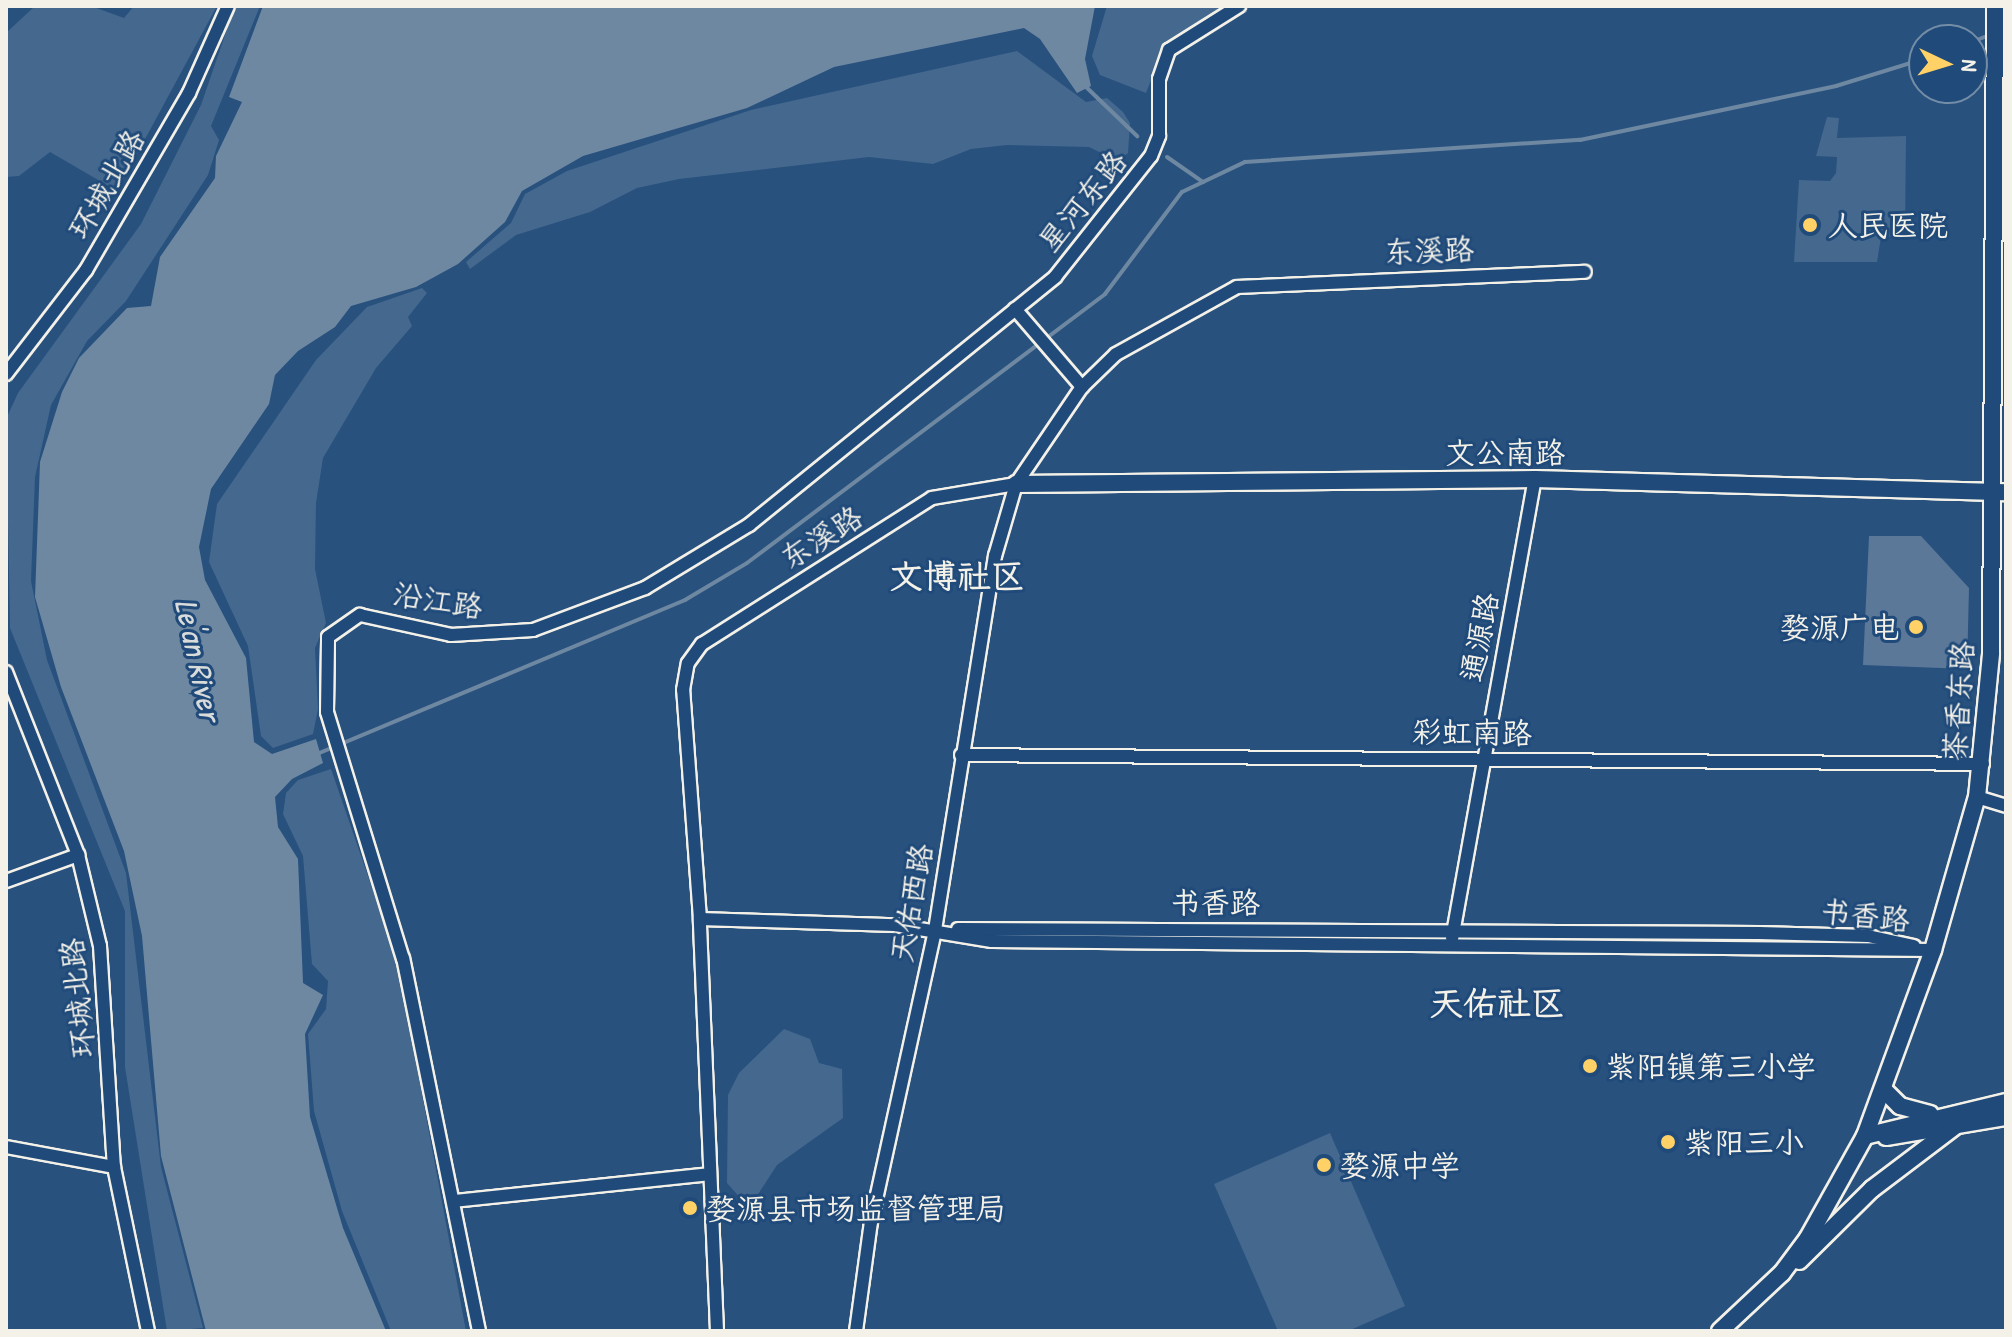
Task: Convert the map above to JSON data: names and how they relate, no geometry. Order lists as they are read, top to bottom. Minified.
{"streets":{"main road":["文公南路","茶香东路"],"street":["环城北路","星河东路","东溪路","沿江路","通源路","彩虹南路","书香路","天佑西路"]},"crossings":[["星河东路","沿江路"],["东溪路","文公南路"],["东溪路","书香路"],["东溪路","天佑西路"],["文公南路","通源路"],["文公南路","茶香东路"],["文公南路","天佑西路"],["通源路","彩虹南路"],["通源路","书香路"],["茶香东路","彩虹南路"],["茶香东路","书香路"],["彩虹南路","天佑西路"],["书香路","天佑西路"]],"districts":["文博社区","天佑社区"],"water":["Le'an River"],"places":["人民医院","婺源广电","紫阳镇第三小学","紫阳三小","婺源中学","婺源县市场监督管理局"],"north":"right"}
